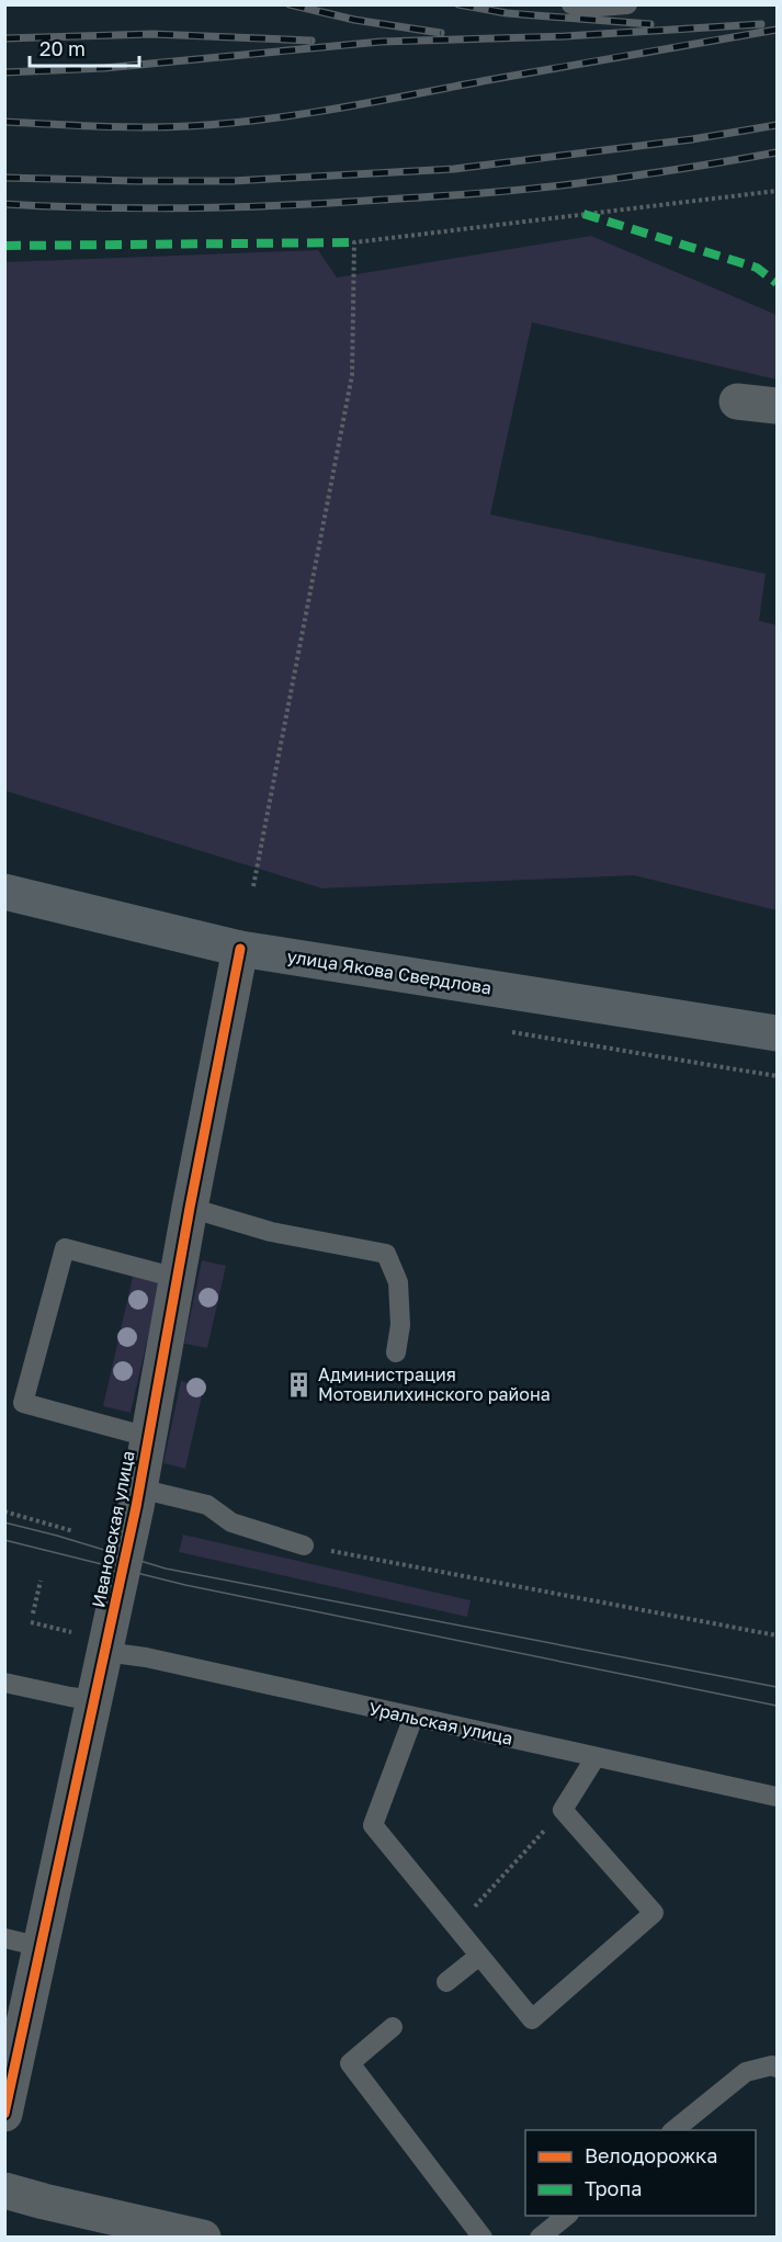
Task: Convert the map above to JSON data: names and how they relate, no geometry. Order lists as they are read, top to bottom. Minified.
{"streets":{"main road":["улица Якова Свердлова"],"street":["Ивановская улица"],"lane":["Уральская улица"]},"crossings":[["улица Якова Свердлова","Ивановская улица"],["Ивановская улица","Уральская улица"]],"places":{"building":["Администрация Мотовилихинского района"]},"legend":["Велодорожка","Тропа"],"scale_bar":"20 m"}
